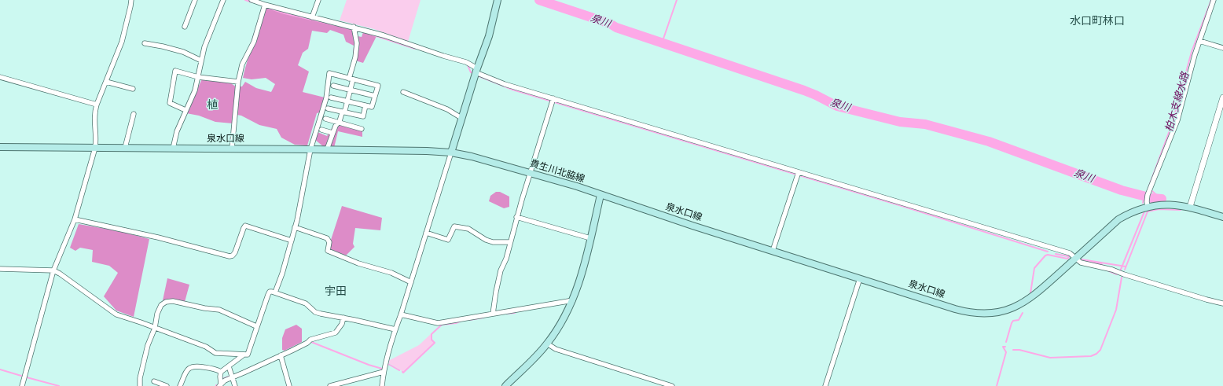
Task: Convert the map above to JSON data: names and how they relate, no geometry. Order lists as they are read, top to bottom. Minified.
{"streets":{"main road":["泉水口線","貴生川北脇線"]},"crossings":[["泉水口線","貴生川北脇線"]],"districts":["水口町林口","植","宇田"],"water":["泉川","柏木支線水路"]}
